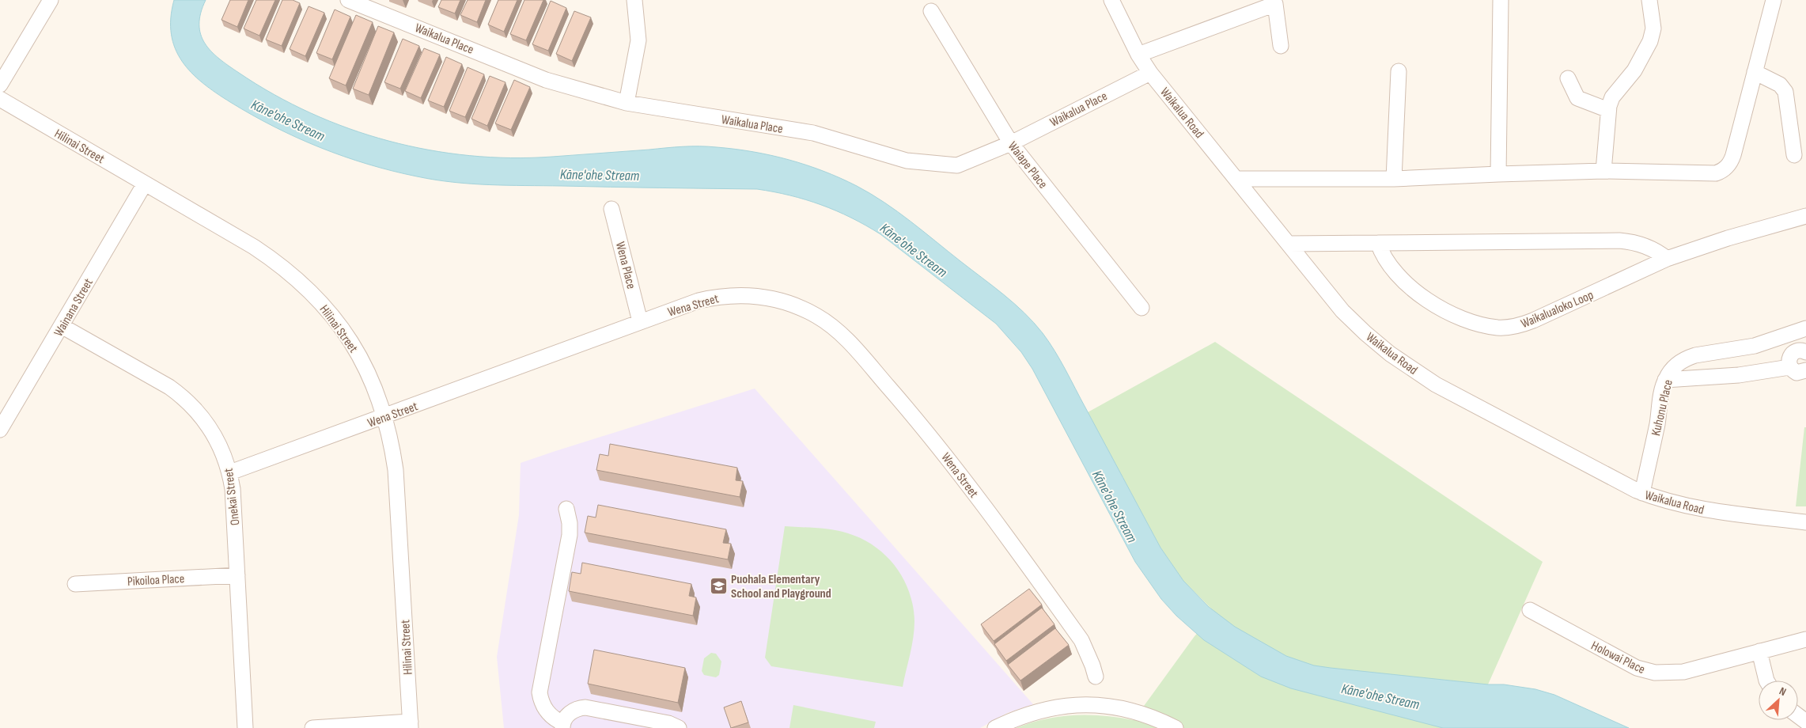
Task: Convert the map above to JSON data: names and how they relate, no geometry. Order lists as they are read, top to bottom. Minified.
{"streets":{"street":["Waikalua Place","Waikalua Road","Hilinai Street","Waiape Place","Wena Place","Wena Street","Wainana Street","Waikalualoko Loop","Kuhonu Place","Onekai Street","Pikoiloa Place","Holowai Place"]},"crossings":[["Waikalua Place","Waikalua Road"],["Waikalua Place","Waiape Place"],["Waikalua Road","Kuhonu Place"],["Hilinai Street","Wena Street"],["Hilinai Street","Wainana Street"],["Wena Place","Wena Street"],["Wena Street","Onekai Street"],["Wainana Street","Onekai Street"],["Onekai Street","Pikoiloa Place"]],"water":["Kāne'ohe Stream"],"places":{"school or university":["Puohala Elementary School and Playground"]},"north":"top right"}
